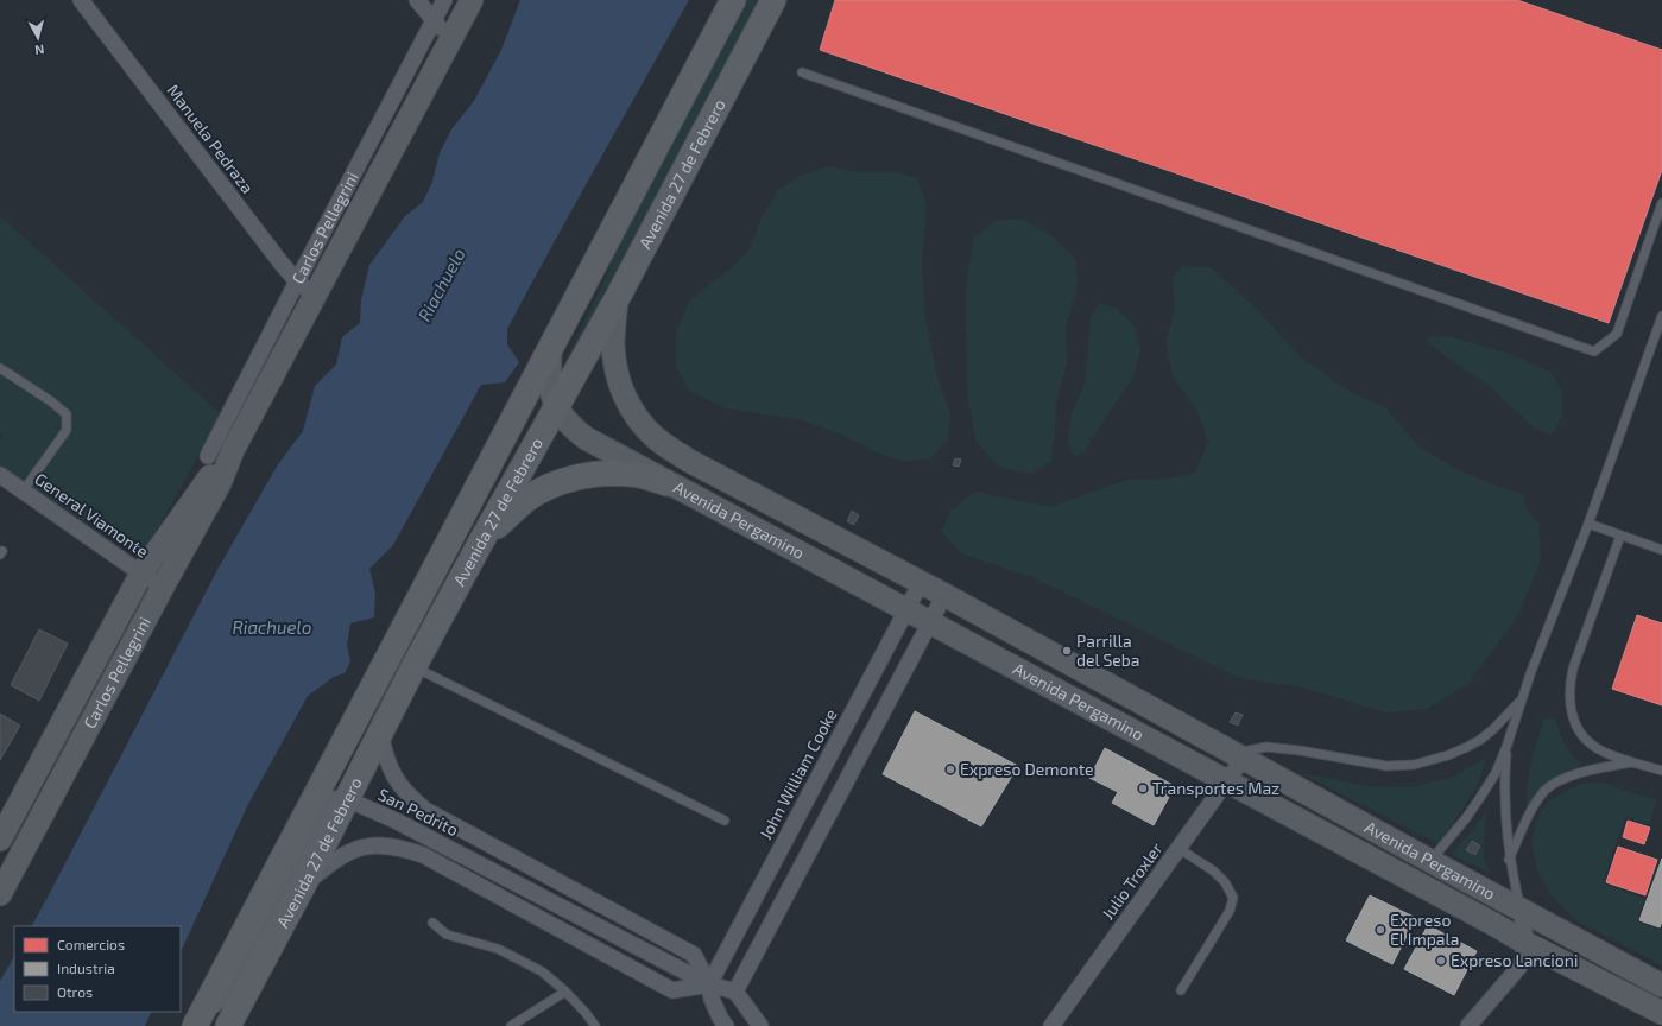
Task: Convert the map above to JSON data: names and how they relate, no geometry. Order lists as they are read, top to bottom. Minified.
{"streets":{"main road":["Avenida 27 de Febrero","Carlos Pellegrini","Avenida Pergamino"],"street":["Manuela Pedraza","General Viamonte","John William Cooke","San Pedrito","Julio Troxler"]},"crossings":[["Manuela Pedraza","Carlos Pellegrini"],["Avenida 27 de Febrero","Avenida Pergamino"],["Avenida 27 de Febrero","San Pedrito"],["Carlos Pellegrini","General Viamonte"],["Avenida Pergamino","John William Cooke"],["Avenida Pergamino","Julio Troxler"],["John William Cooke","San Pedrito"]],"water":["Riachuelo"],"places":["Parrilla del Seba","Expreso Demonte","Transportes Maz","Expreso El Impala","Expreso Lancioni"],"legend":["Comercios","Industria","Otros"],"north":"bottom"}
